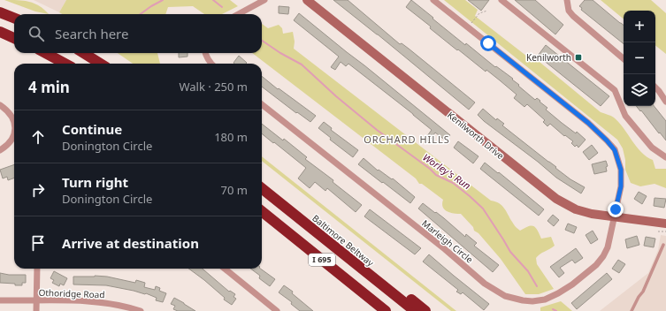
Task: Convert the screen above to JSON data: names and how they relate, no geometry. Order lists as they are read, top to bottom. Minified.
{"streets":{"highway":["Baltimore Beltway","I 695"],"street":["Kenilworth Drive","Marleigh Circle","Othoridge Road"]},"crossings":[["Kenilworth Drive","Marleigh Circle"]],"districts":["ORCHARD HILLS"],"water":["Worley's Run"],"places":{"transit":["Kenilworth"]},"page":{"map_buttons":["+","−"],"search":"Search here","heading":["4 min","Walk · 250 m"],"list":[["Continue","Donington Circle","180 m"],["Turn right","Donington Circle","70 m"],"Arrive at destination"]}}
